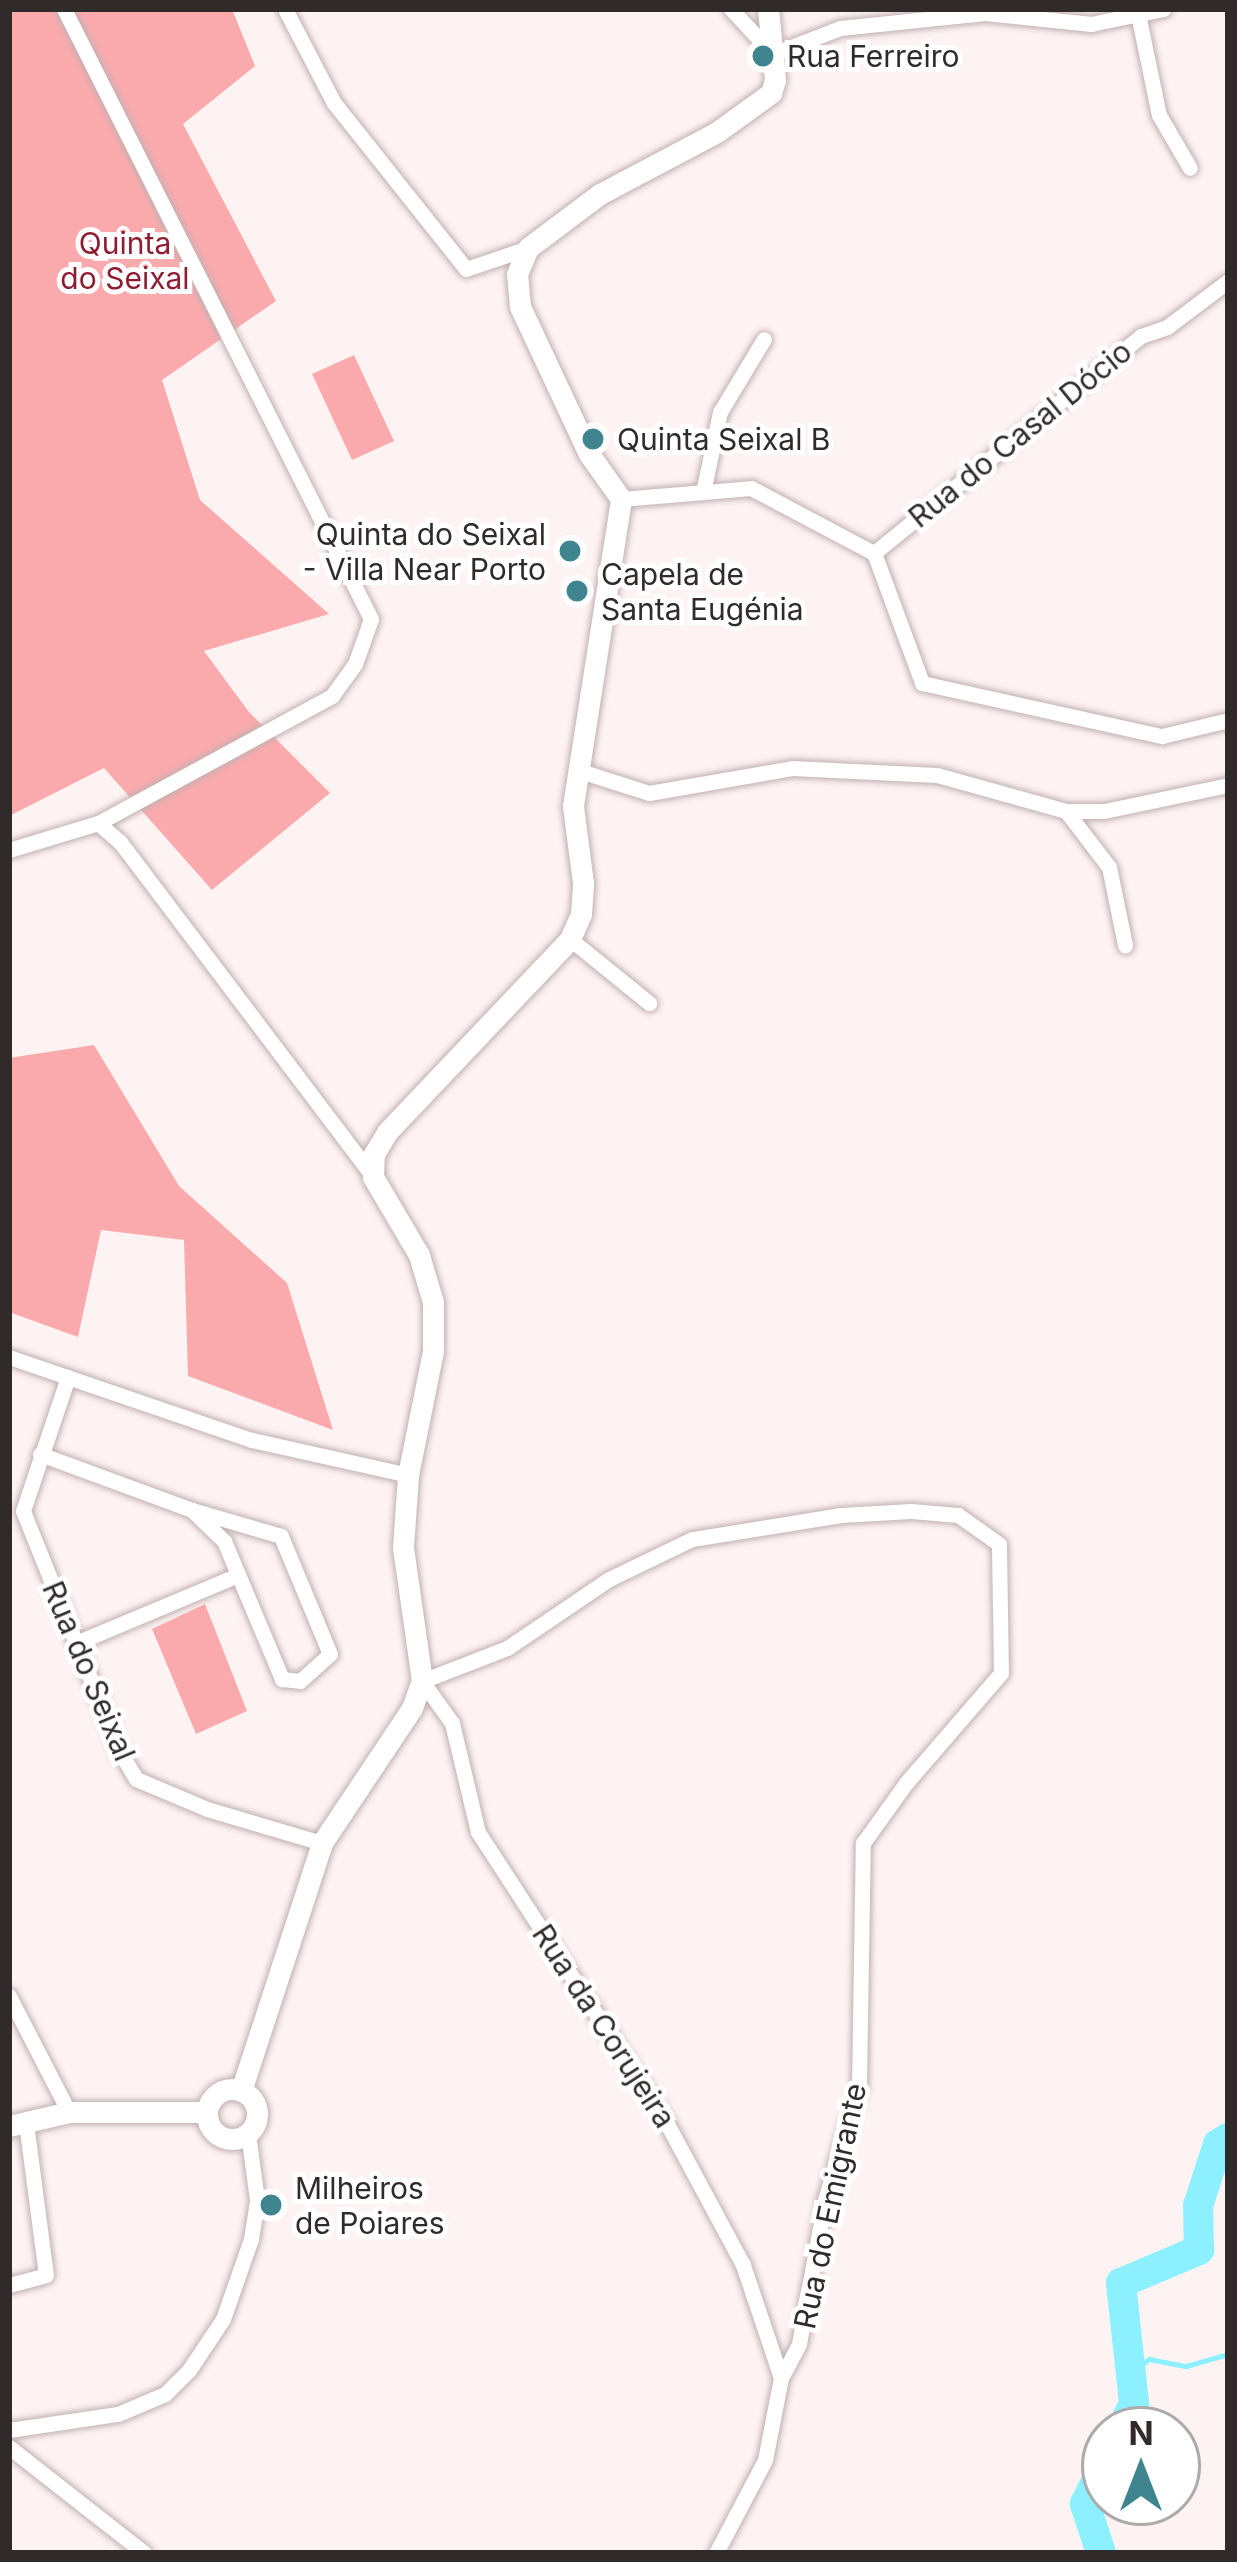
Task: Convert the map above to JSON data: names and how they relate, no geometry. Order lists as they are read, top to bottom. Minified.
{"streets":{"street":["Rua do Casal Dócio","Rua do Seixal","Rua da Corujeira","Rua do Emigrante"]},"crossings":[["Rua da Corujeira","Rua do Emigrante"]],"parks":["Quinta do Seixal"],"places":["Rua Ferreiro","Quinta Seixal B","Quinta do Seixal - Villa Near Porto","Capela de Santa Eugénia","Milheiros de Poiares"],"north":"top"}
